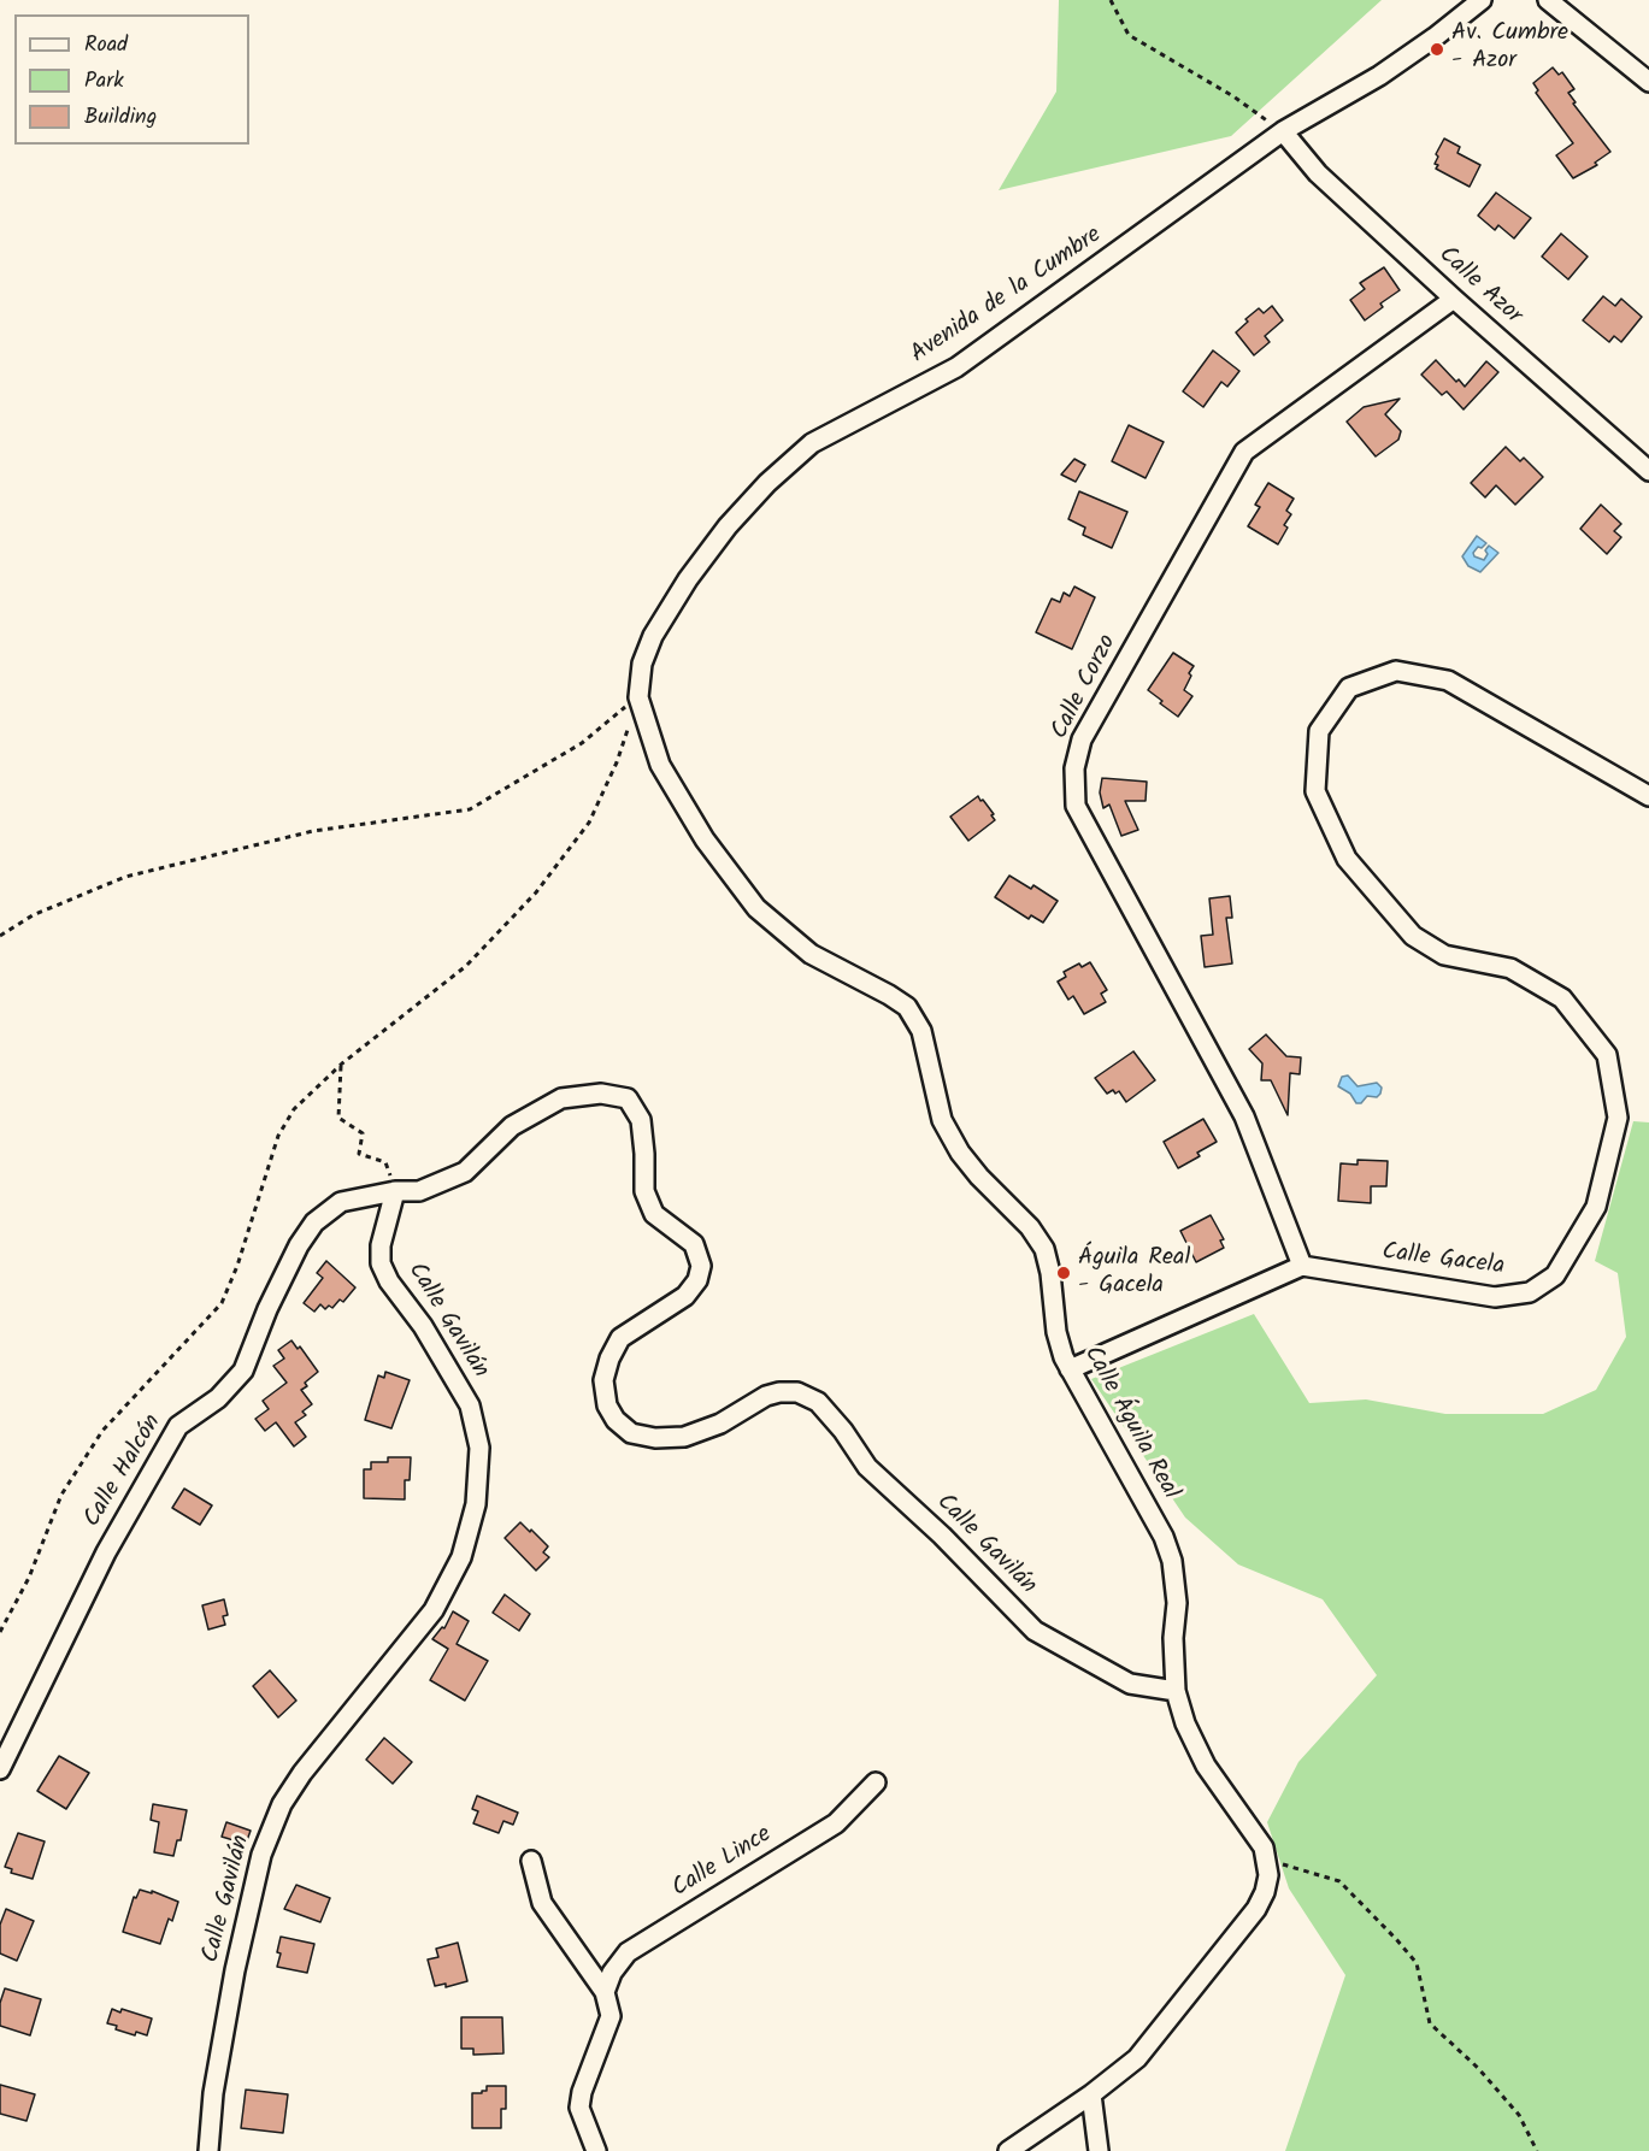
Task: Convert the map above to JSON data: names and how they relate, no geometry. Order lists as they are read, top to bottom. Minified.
{"streets":{"street":["Calle Azor","Avenida de la Cumbre","Calle Corzo","Calle Gacela","Calle Gavilán","Calle Águila Real","Calle Halcón","Calle Lince"]},"crossings":[["Calle Azor","Avenida de la Cumbre"],["Calle Azor","Calle Corzo"],["Avenida de la Cumbre","Calle Águila Real"],["Calle Corzo","Calle Gacela"],["Calle Gavilán","Calle Águila Real"],["Calle Gavilán","Calle Halcón"]],"places":["Av. Cumbre - Azor","Águila Real - Gacela"],"legend":["Road","Park","Building"]}
